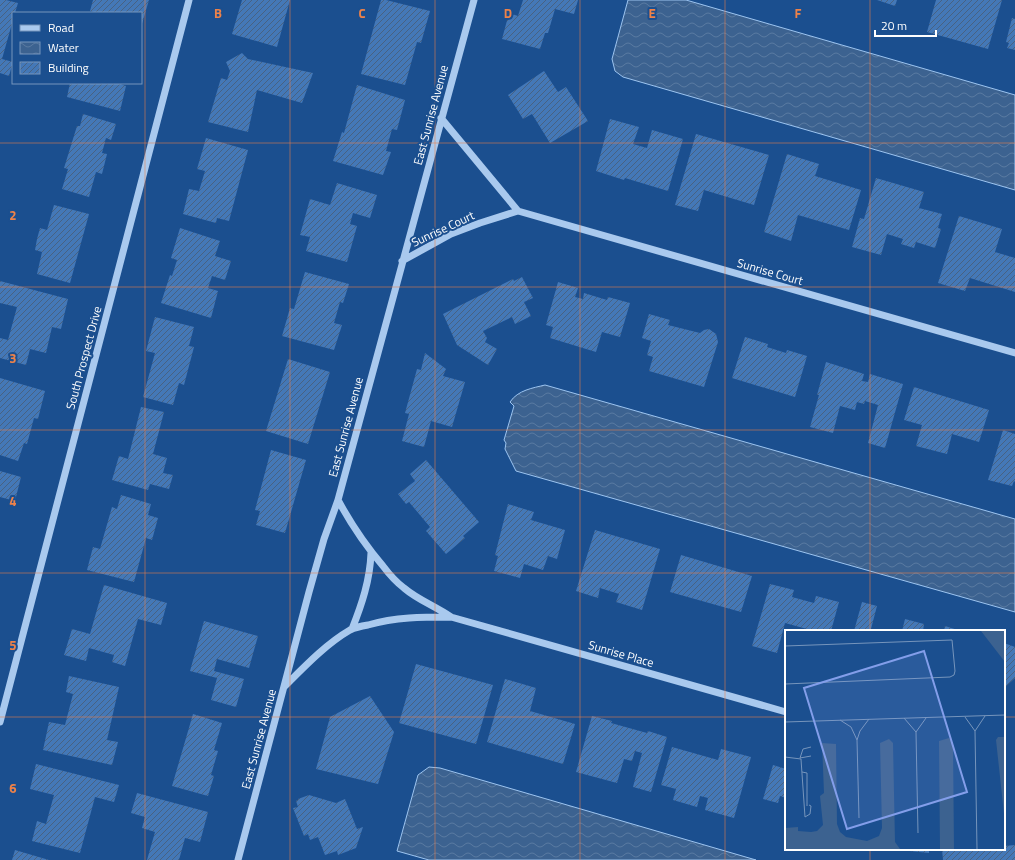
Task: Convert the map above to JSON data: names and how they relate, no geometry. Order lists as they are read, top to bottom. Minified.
{"streets":{"street":["East Sunrise Avenue","Sunrise Court","South Prospect Drive","Sunrise Place"]},"crossings":[["East Sunrise Avenue","Sunrise Court"],["East Sunrise Avenue","Sunrise Place"]],"legend":["Road","Water","Building"],"scale_bar":"20 m","grid":{"columns":["B","C","D","E","F"],"rows":["2","3","4","5","6"]}}
